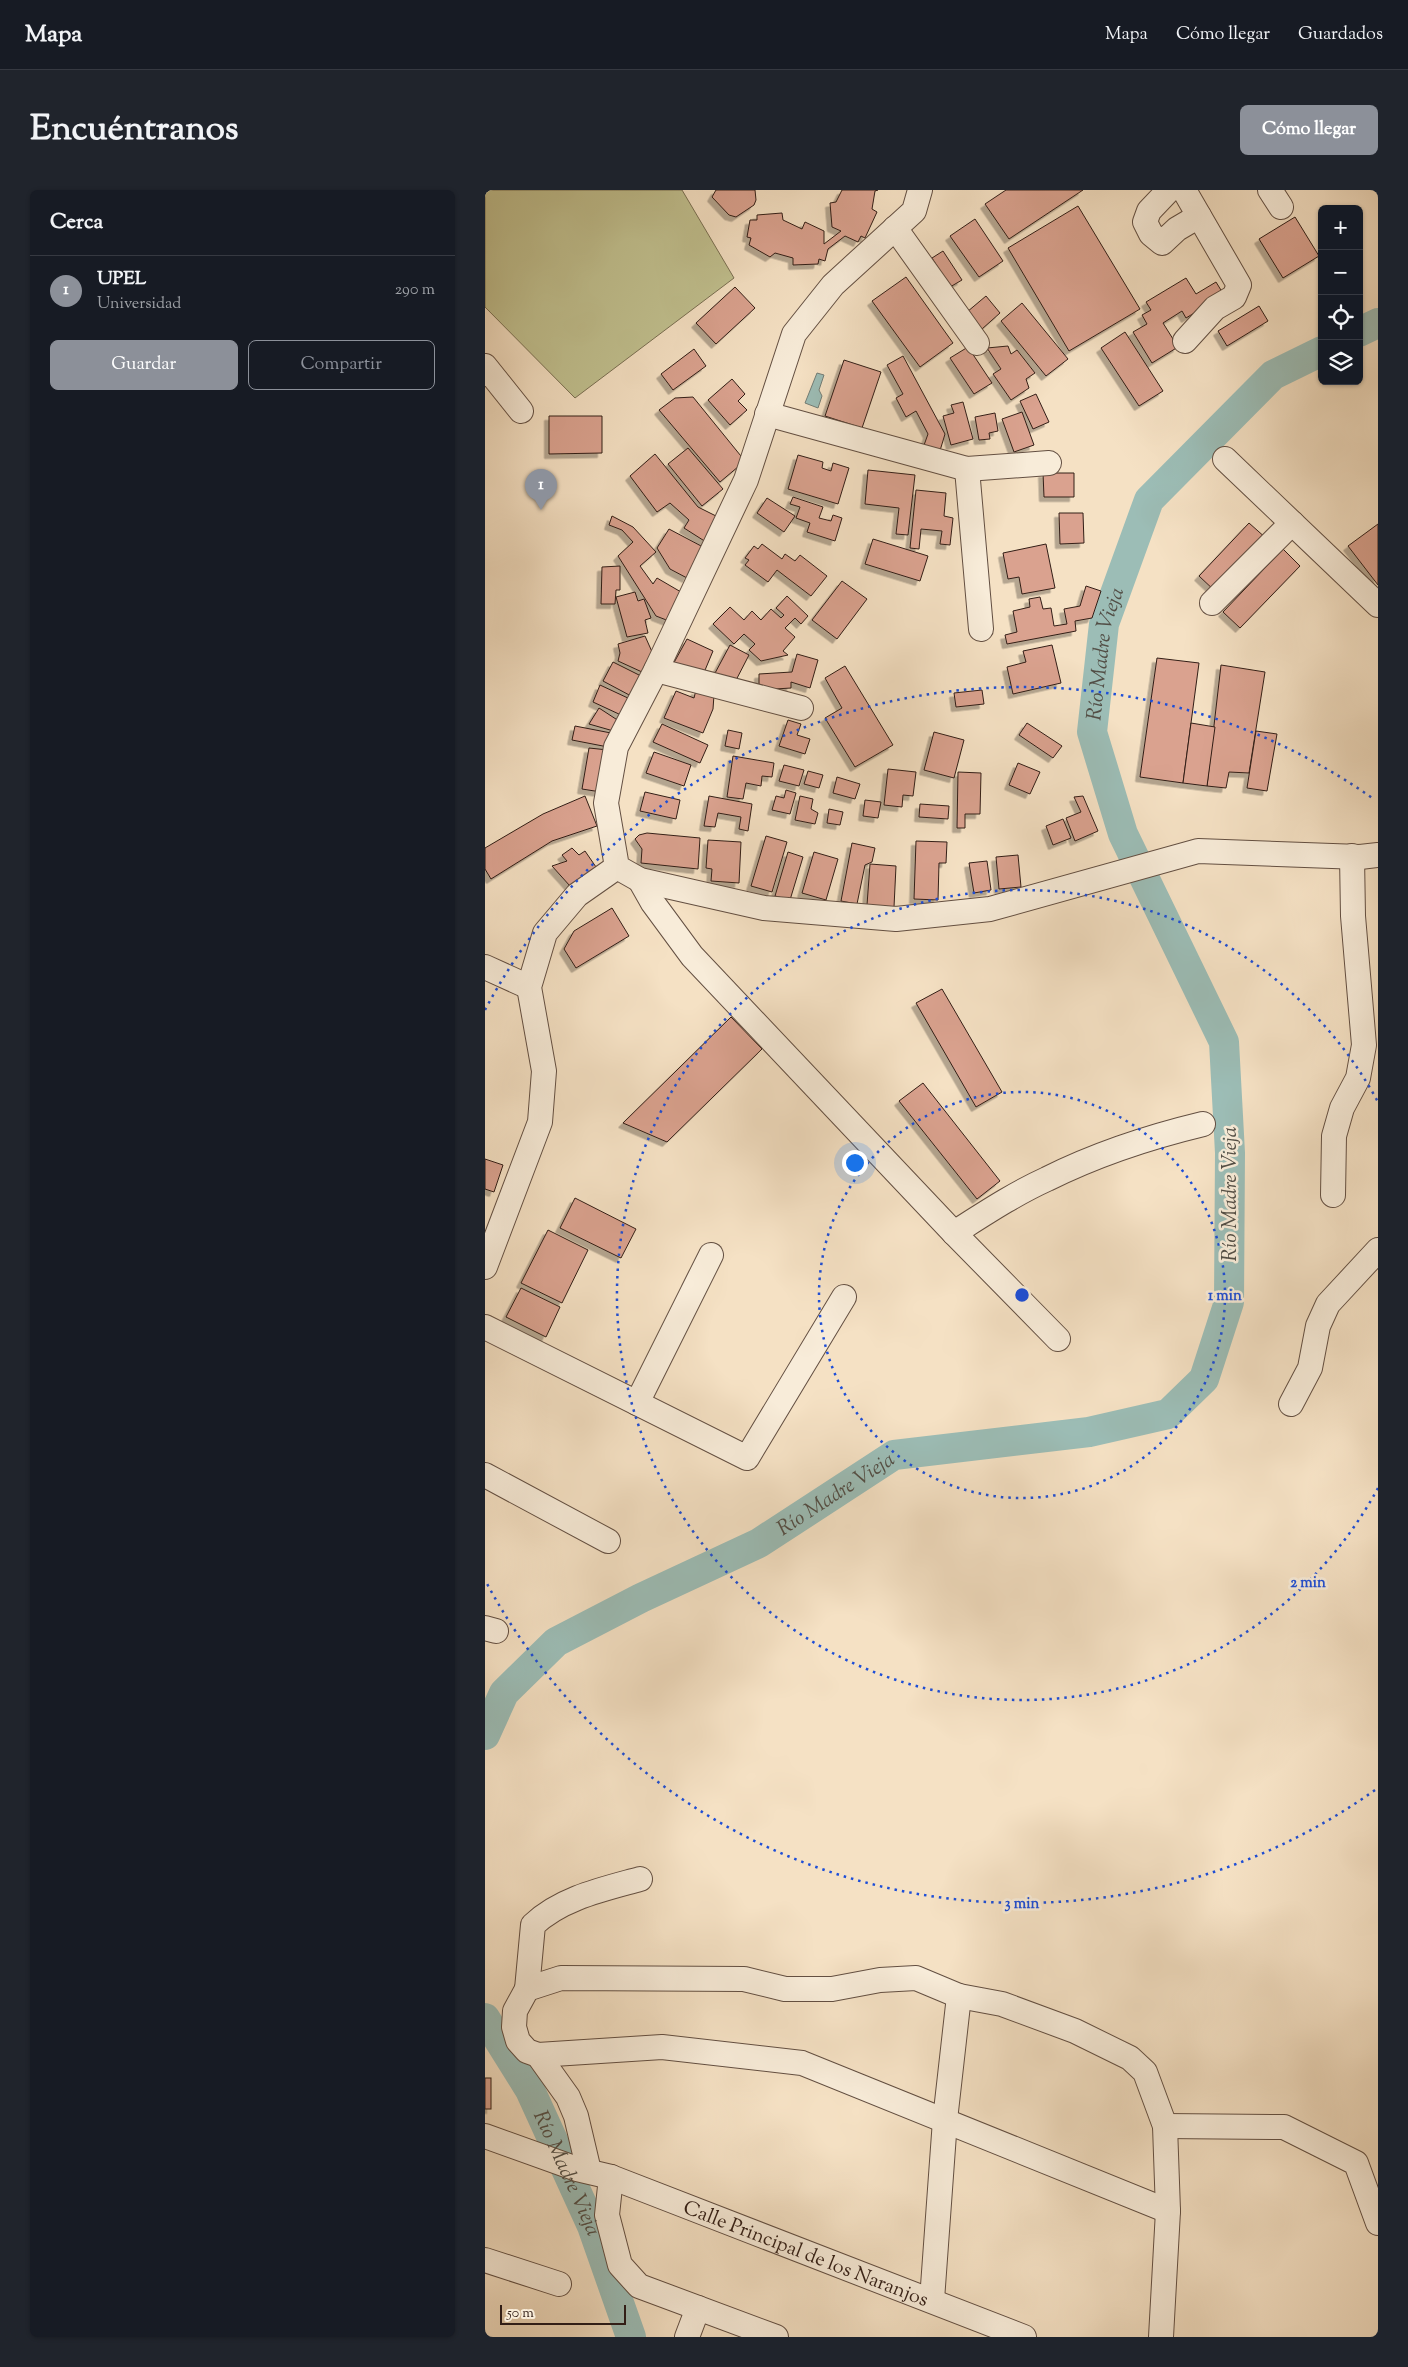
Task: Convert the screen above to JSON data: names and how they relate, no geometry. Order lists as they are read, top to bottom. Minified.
{"streets":{"street":["Calle Principal de los Naranjos"]},"water":["Río Madre Vieja"],"scale_bar":"50 m","page":{"header":"Mapa","nav":["Mapa","Cómo llegar","Guardados"],"title":"Encuéntranos","buttons":["Cómo llegar",["Guardar","Compartir"]],"heading":"Cerca","map_buttons":["+","−"],"list":[{"mark":"1","name":"UPEL","note":"Universidad","value":"290 m"}],"pins":"1","scale":"50 m"},"rings":["1 min","2 min","3 min"]}
